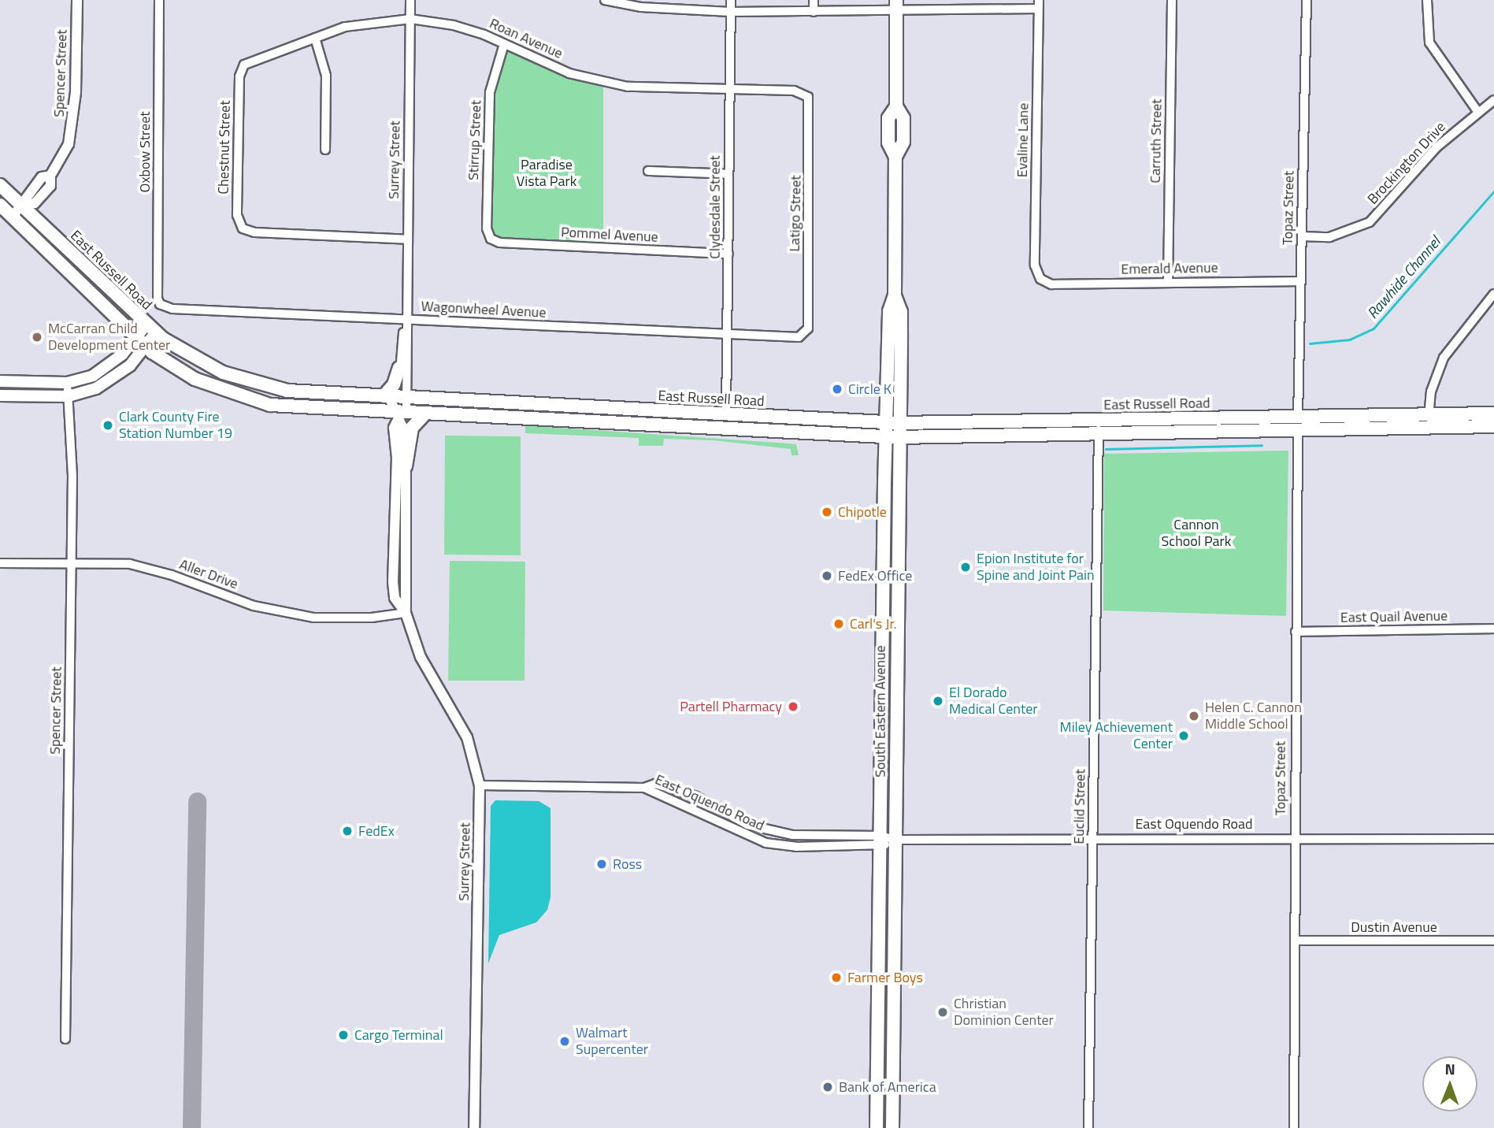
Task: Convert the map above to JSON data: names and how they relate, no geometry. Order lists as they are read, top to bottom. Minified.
{"streets":{"main road":["East Russell Road","South Eastern Avenue"],"street":["Roan Avenue","Spencer Street","Stirrup Street","Evaline Lane","Carruth Street","Chestnut Street","Oxbow Street","Surrey Street","Brockington Drive","Clydesdale Street","Topaz Street","Latigo Street","Pommel Avenue","Emerald Avenue","Wagonwheel Avenue","Aller Drive","East Quail Avenue","East Oquendo Road","Euclid Street","Dustin Avenue"]},"crossings":[["Roan Avenue","Stirrup Street"],["Roan Avenue","Chestnut Street"],["Roan Avenue","Surrey Street"],["Roan Avenue","Clydesdale Street"],["Roan Avenue","Latigo Street"],["Spencer Street","East Russell Road"],["Spencer Street","Aller Drive"],["Stirrup Street","Pommel Avenue"],["Evaline Lane","Emerald Avenue"],["Carruth Street","Emerald Avenue"],["Chestnut Street","Surrey Street"],["Oxbow Street","Wagonwheel Avenue"],["Surrey Street","East Russell Road"],["Surrey Street","Wagonwheel Avenue"],["Surrey Street","Aller Drive"],["Surrey Street","East Oquendo Road"],["Brockington Drive","Topaz Street"],["Clydesdale Street","Pommel Avenue"],["Clydesdale Street","East Russell Road"],["Clydesdale Street","Wagonwheel Avenue"],["Topaz Street","Emerald Avenue"],["Topaz Street","East Russell Road"],["Topaz Street","East Quail Avenue"],["Topaz Street","East Oquendo Road"],["Topaz Street","Dustin Avenue"],["Latigo Street","Wagonwheel Avenue"],["East Russell Road","South Eastern Avenue"],["East Russell Road","Euclid Street"],["South Eastern Avenue","East Oquendo Road"],["East Oquendo Road","Euclid Street"]],"water":["Rawhide Channel"],"parks":["Paradise Vista Park","Cannon School Park"],"places":["McCarran Child Development Center","Circle K","Clark County Fire Station Number 19","Chipotle","Epion Institute for Spine and Joint Pain","FedEx Office","Carl's Jr.","El Dorado Medical Center","Partell Pharmacy","Helen C. Cannon Middle School","Miley Achievement Center","FedEx","Ross","Farmer Boys","Christian Dominion Center","Cargo Terminal","Walmart Supercenter","Bank of America"],"north":"top"}
